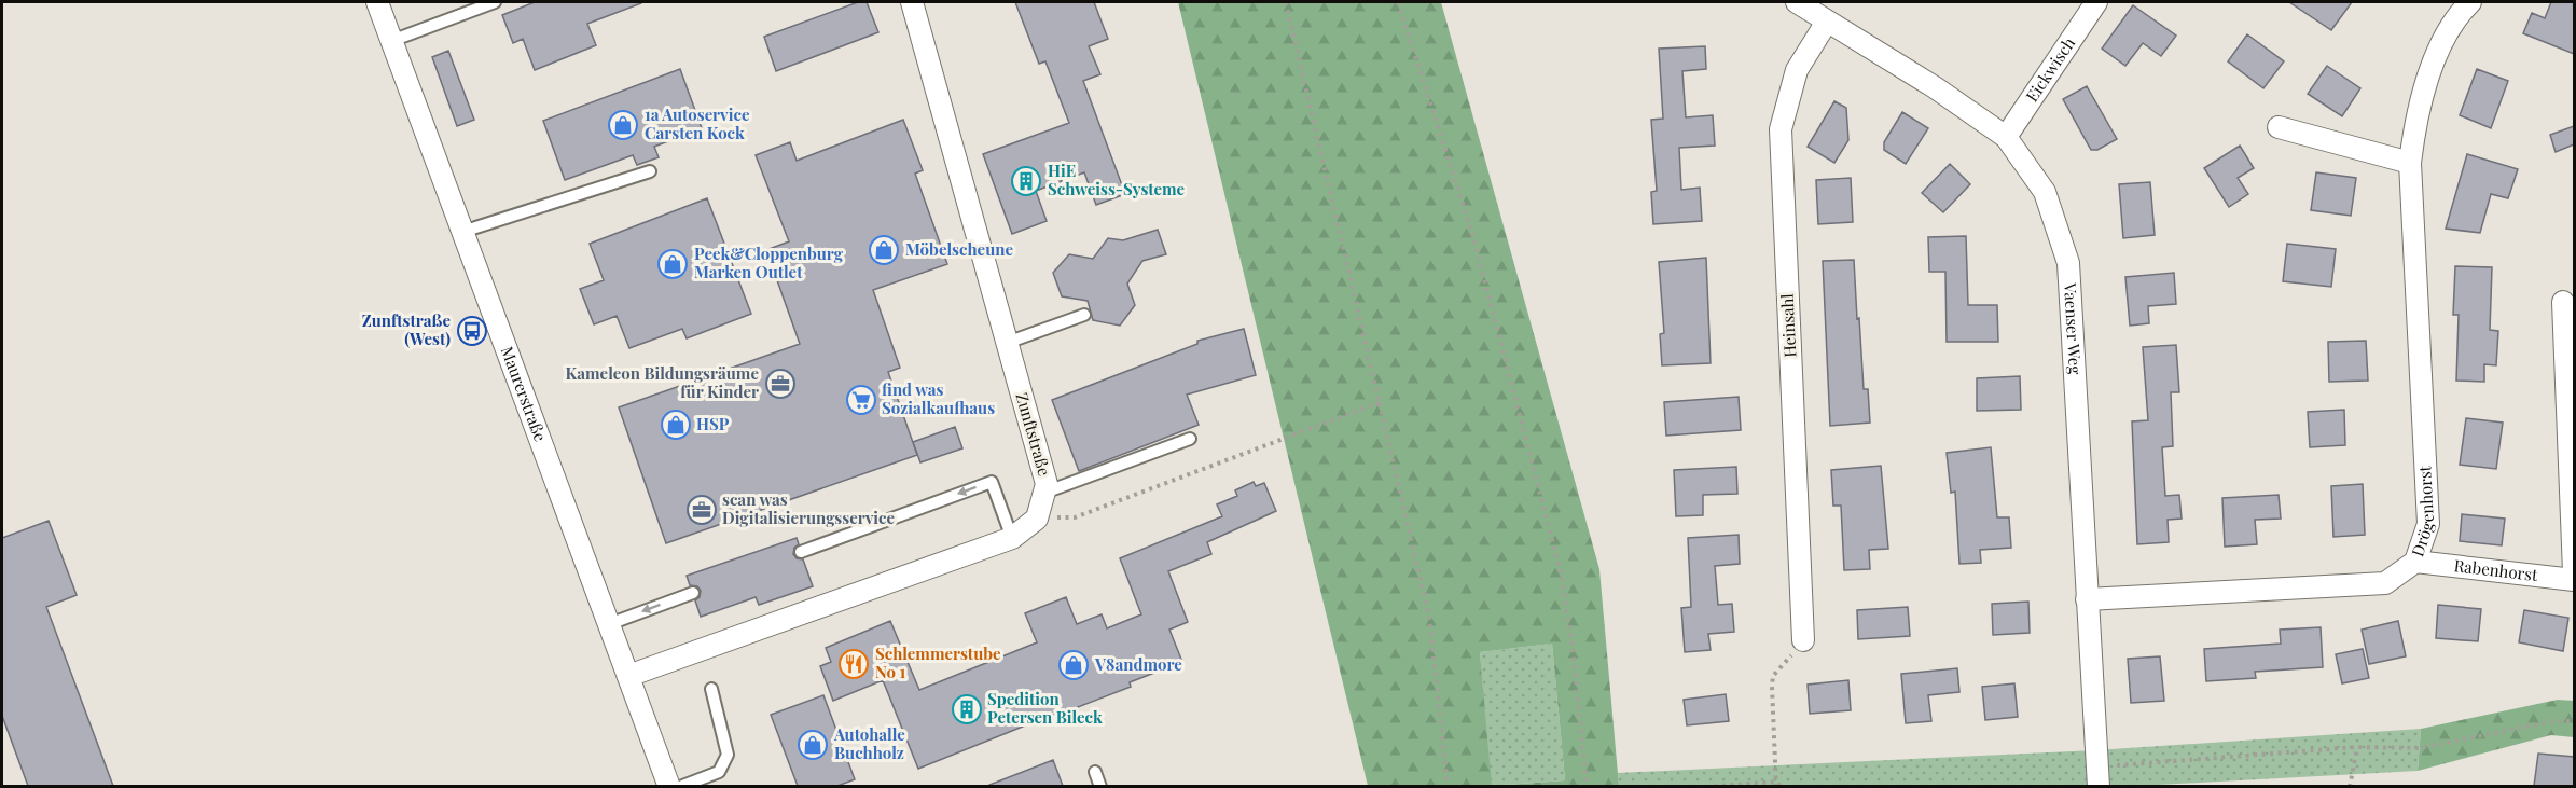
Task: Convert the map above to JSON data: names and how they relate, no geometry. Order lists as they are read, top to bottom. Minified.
{"streets":{"street":["Eickwisch","Heinsahl","Vaenser Weg","Maurerstraße","Zunftstraße","Drögenhorst","Rabenhorst"]},"crossings":[["Eickwisch","Vaenser Weg"],["Heinsahl","Vaenser Weg"],["Vaenser Weg","Drögenhorst"],["Drögenhorst","Rabenhorst"]],"places":{"shop":["1a Autoservice Carsten Kock","Möbelscheune","Peek&Cloppenburg Marken Outlet","HSP","V8andmore","Autohalle Buchholz"],"building":["HiE Schweiss-Systeme","Spedition Petersen Bileck"],"bus stop":["Zunftstraße (West)"],"office":["Kameleon Bildungsräume für Kinder","scan was Digitalisierungsservice"],"supermarket":["find was Sozialkaufhaus"],"restaurant":["Schlemmerstube No 1"]}}
